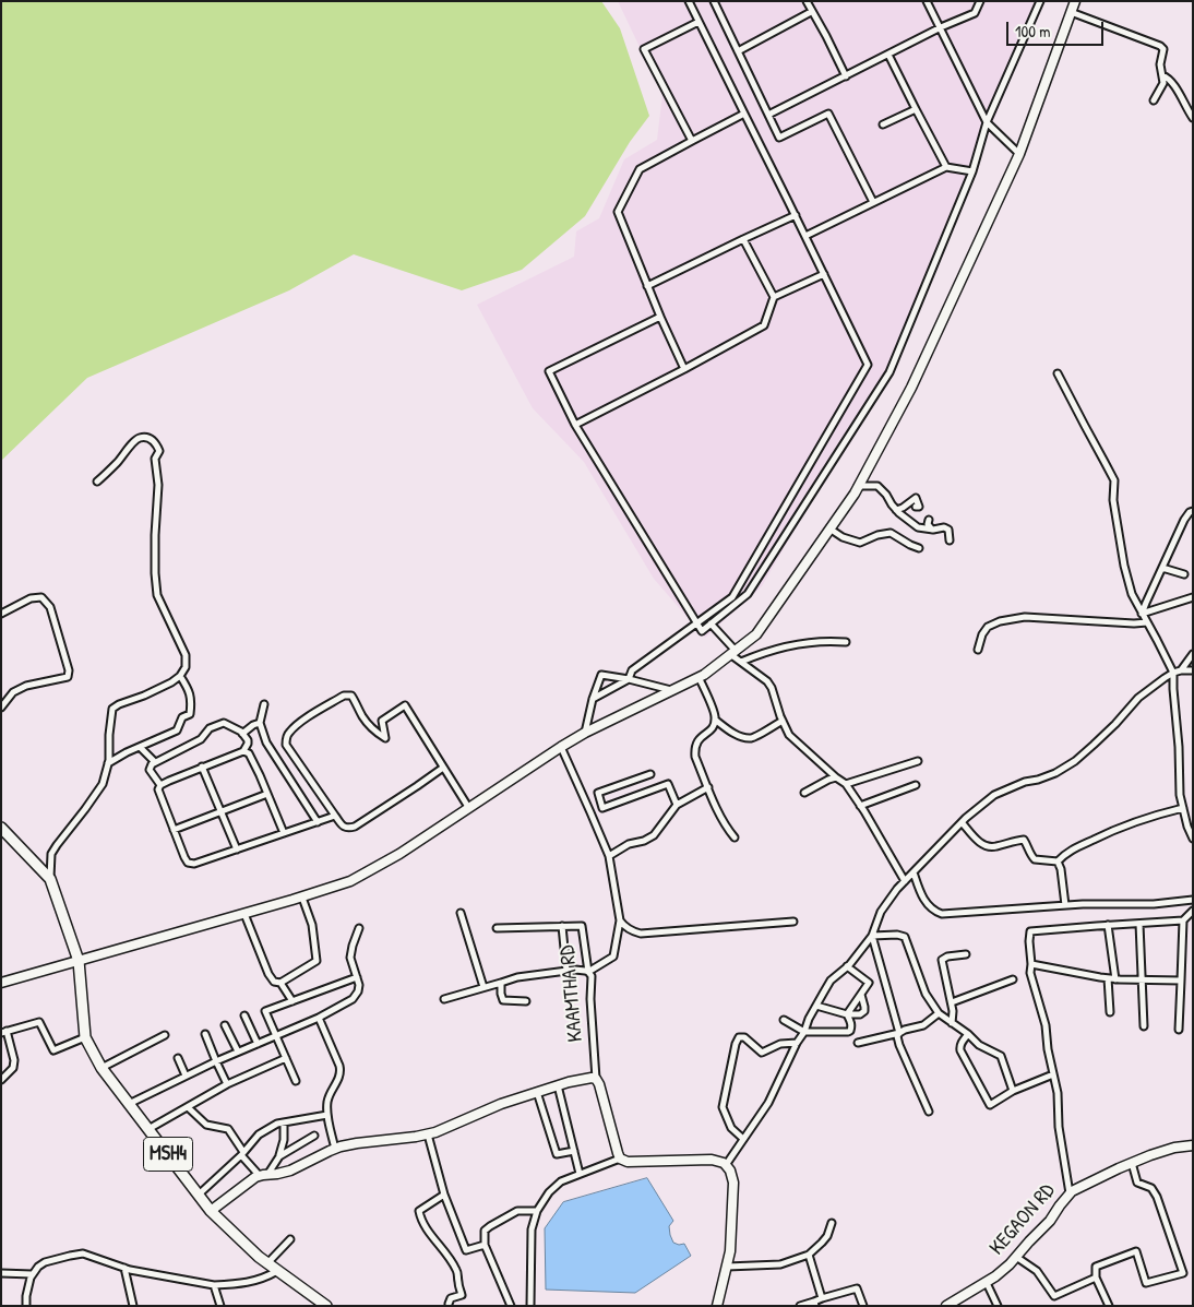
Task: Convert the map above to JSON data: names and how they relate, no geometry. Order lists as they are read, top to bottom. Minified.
{"streets":{"main road":["MSH4"],"street":["KAAMTHA RD","KEGAON RD"]},"scale_bar":"100 m"}
